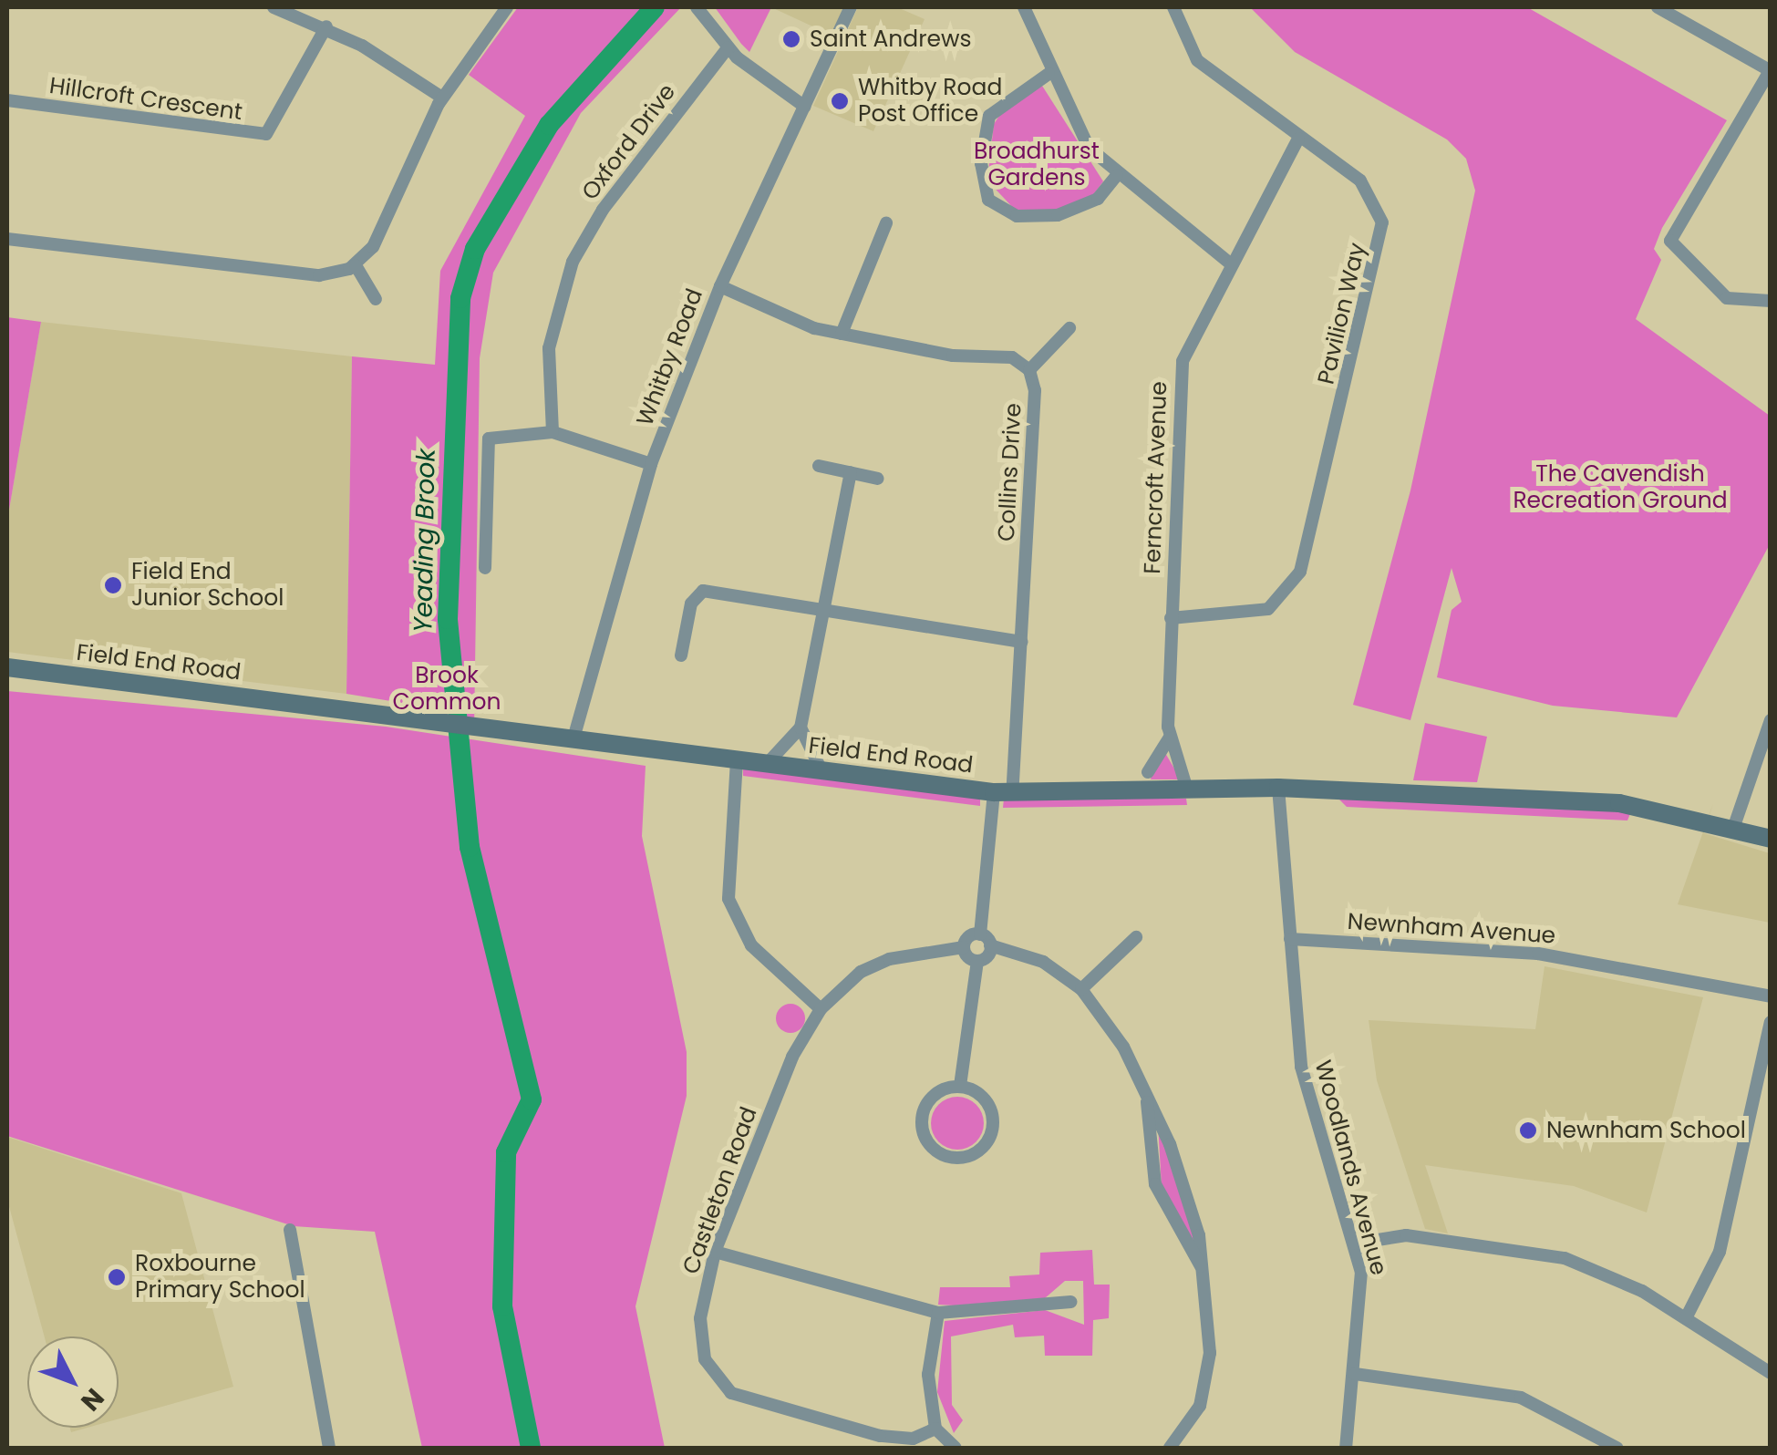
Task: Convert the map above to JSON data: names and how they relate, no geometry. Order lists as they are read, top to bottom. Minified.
{"streets":{"street":["Hillcroft Crescent","Oxford Drive","Pavilion Way","Whitby Road","Collins Drive","Ferncroft Avenue","Field End Road","Newnham Avenue","Woodlands Avenue","Castleton Road"]},"crossings":[["Pavilion Way","Ferncroft Avenue"],["Whitby Road","Collins Drive"],["Whitby Road","Field End Road"],["Collins Drive","Field End Road"],["Ferncroft Avenue","Field End Road"],["Field End Road","Woodlands Avenue"],["Newnham Avenue","Woodlands Avenue"]],"water":["Yeading Brook"],"parks":["Broadhurst Gardens","The Cavendish Recreation Ground","Brook Common"],"places":["Saint Andrews","Whitby Road Post Office","Field End Junior School","Newnham School","Roxbourne Primary School"],"north":"bottom right"}
